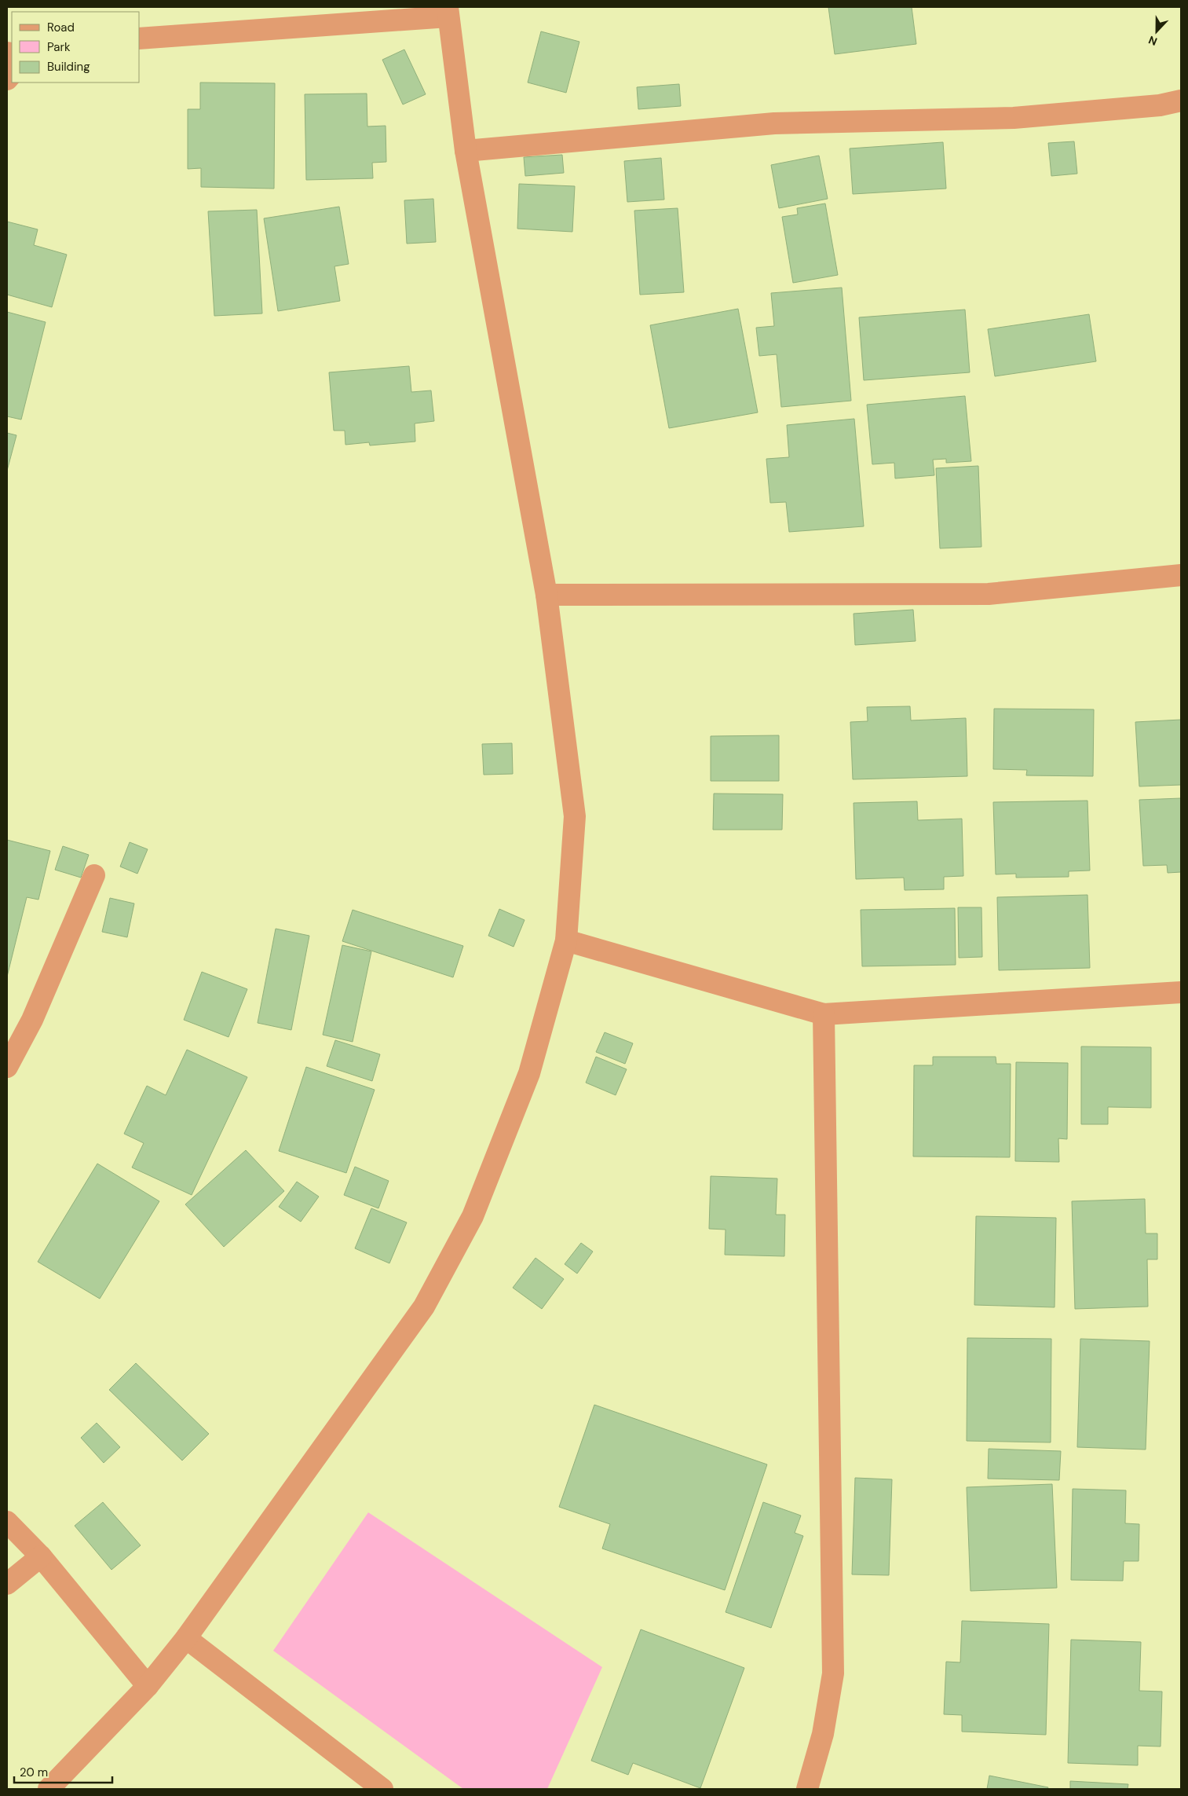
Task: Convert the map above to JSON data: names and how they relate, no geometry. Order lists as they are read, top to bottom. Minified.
{"legend":["Road","Park","Building"],"scale_bar":"20 m","north":"bottom"}
